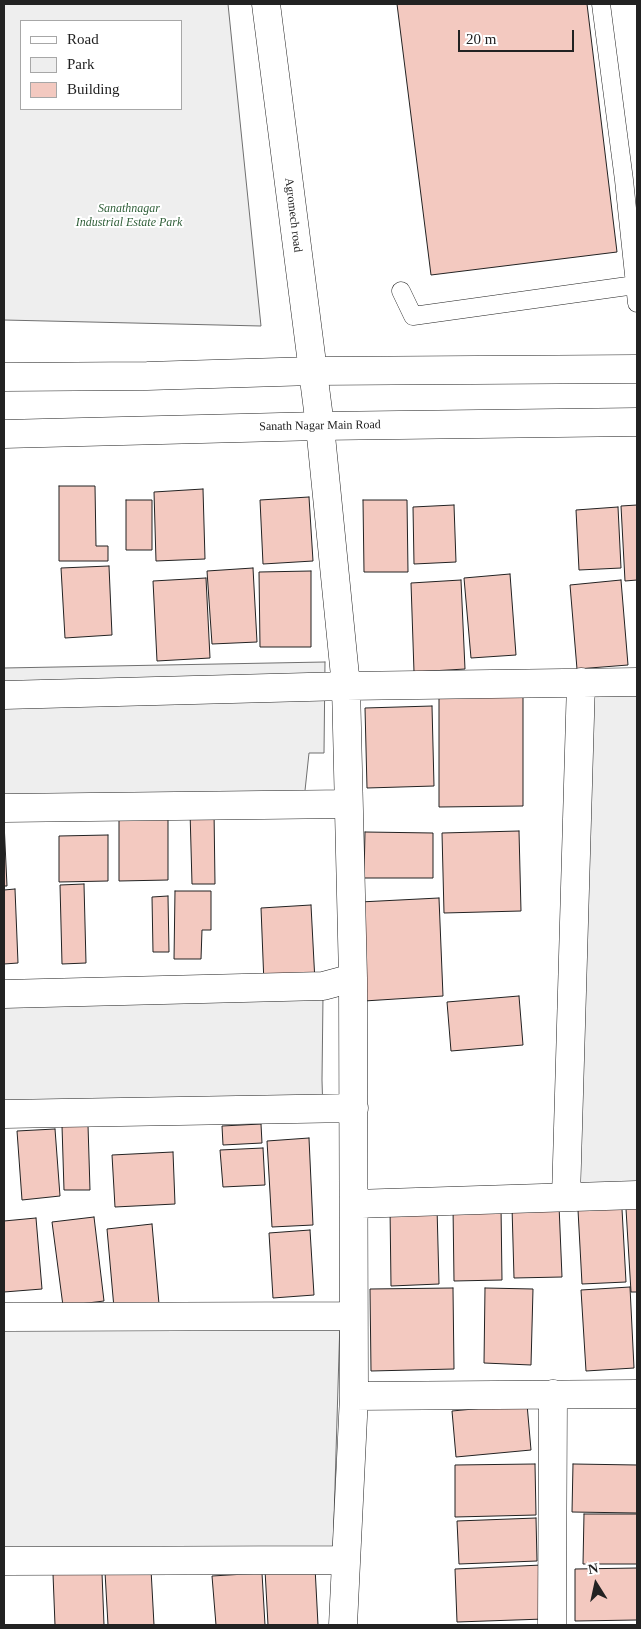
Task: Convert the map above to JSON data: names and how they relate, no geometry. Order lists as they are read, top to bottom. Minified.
{"streets":{"street":["Agromech road","Sanath Nagar Main Road"]},"crossings":[["Agromech road","Sanath Nagar Main Road"]],"parks":["Sanathnagar Industrial Estate Park"],"legend":["Road","Park","Building"],"scale_bar":"20 m","north":"top"}
